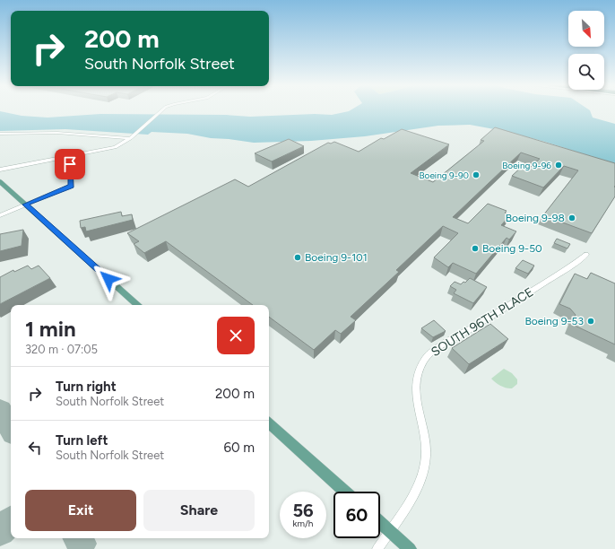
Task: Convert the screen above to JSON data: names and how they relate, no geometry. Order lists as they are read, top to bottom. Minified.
{"streets":{"street":["SOUTH 96TH PLACE"]},"places":["Boeing 9-96","Boeing 9-90","Boeing 9-98","Boeing 9-50","Boeing 9-101","Boeing 9-53"],"north":"bottom right","page":{"turn":["200 m","South Norfolk Street"],"heading":["1 min","320 m · 07:05"],"list":[{"name":"Turn right","note":"South Norfolk Street","value":"200 m"},{"name":"Turn left","note":"South Norfolk Street","value":"60 m"}],"buttons":["Exit","Share"],"speed":"56 km/h","limit":"60"}}
